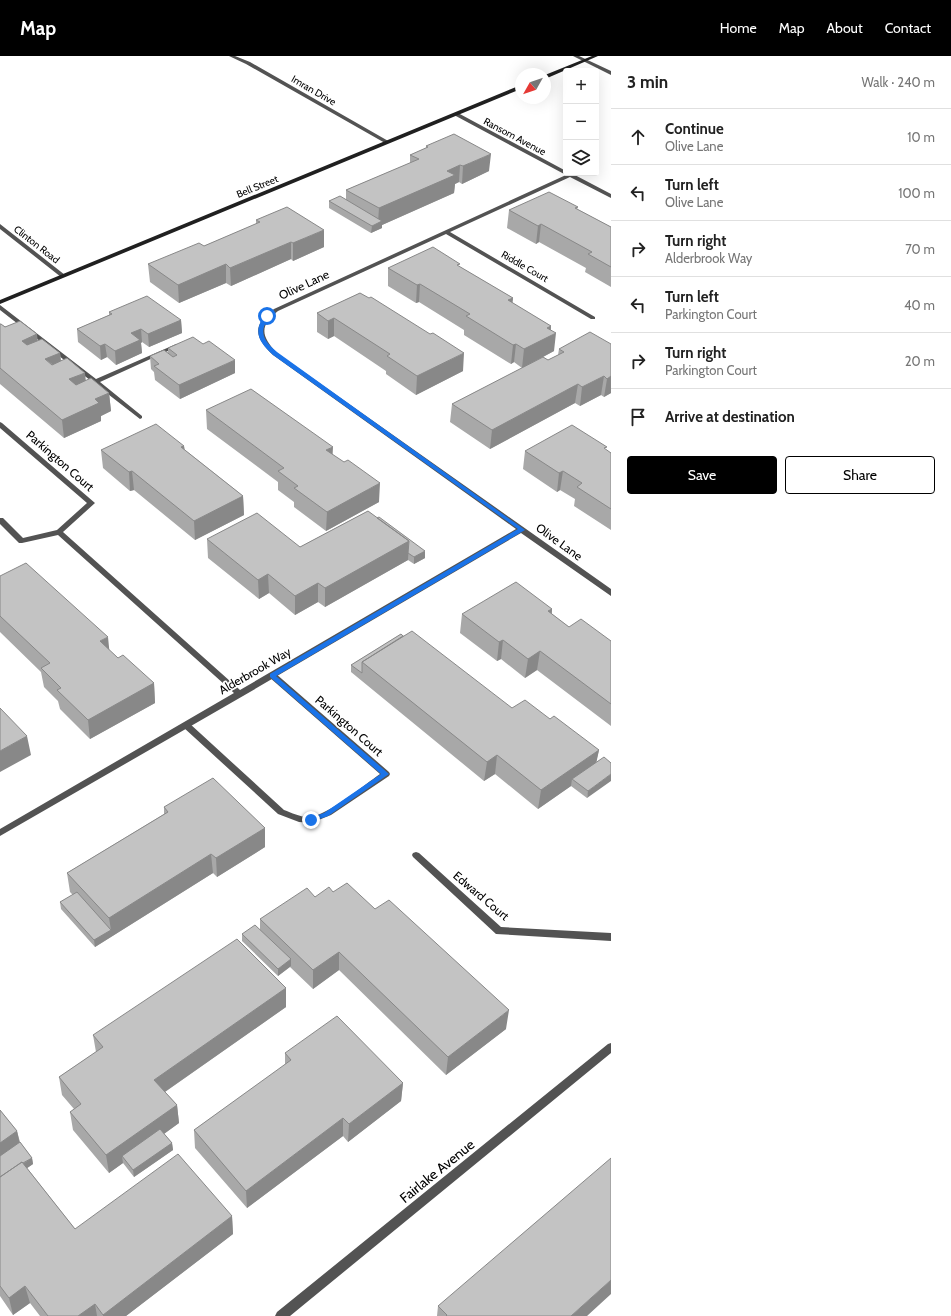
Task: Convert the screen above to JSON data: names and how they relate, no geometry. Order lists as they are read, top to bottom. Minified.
{"streets":{"street":["Imran Drive","Ransom Avenue","Bell Street","Clinton Road","Riddle Court","Olive Lane","Parkington Court","Alderbrook Way","Edward Court","Fairlake Avenue"]},"crossings":[["Imran Drive","Bell Street"],["Ransom Avenue","Bell Street"],["Bell Street","Clinton Road"],["Riddle Court","Olive Lane"],["Olive Lane","Alderbrook Way"],["Parkington Court","Alderbrook Way"]],"north":"bottom left","page":{"header":"Map","nav":["Home","Map","About","Contact"],"heading":["3 min","Walk · 240 m"],"map_buttons":["+","−"],"list":[["Continue","Olive Lane","10 m"],["Turn left","Olive Lane","100 m"],["Turn right","Alderbrook Way","70 m"],["Turn left","Parkington Court","40 m"],["Turn right","Parkington Court","20 m"],"Arrive at destination"],"buttons":["Save","Share"]}}
